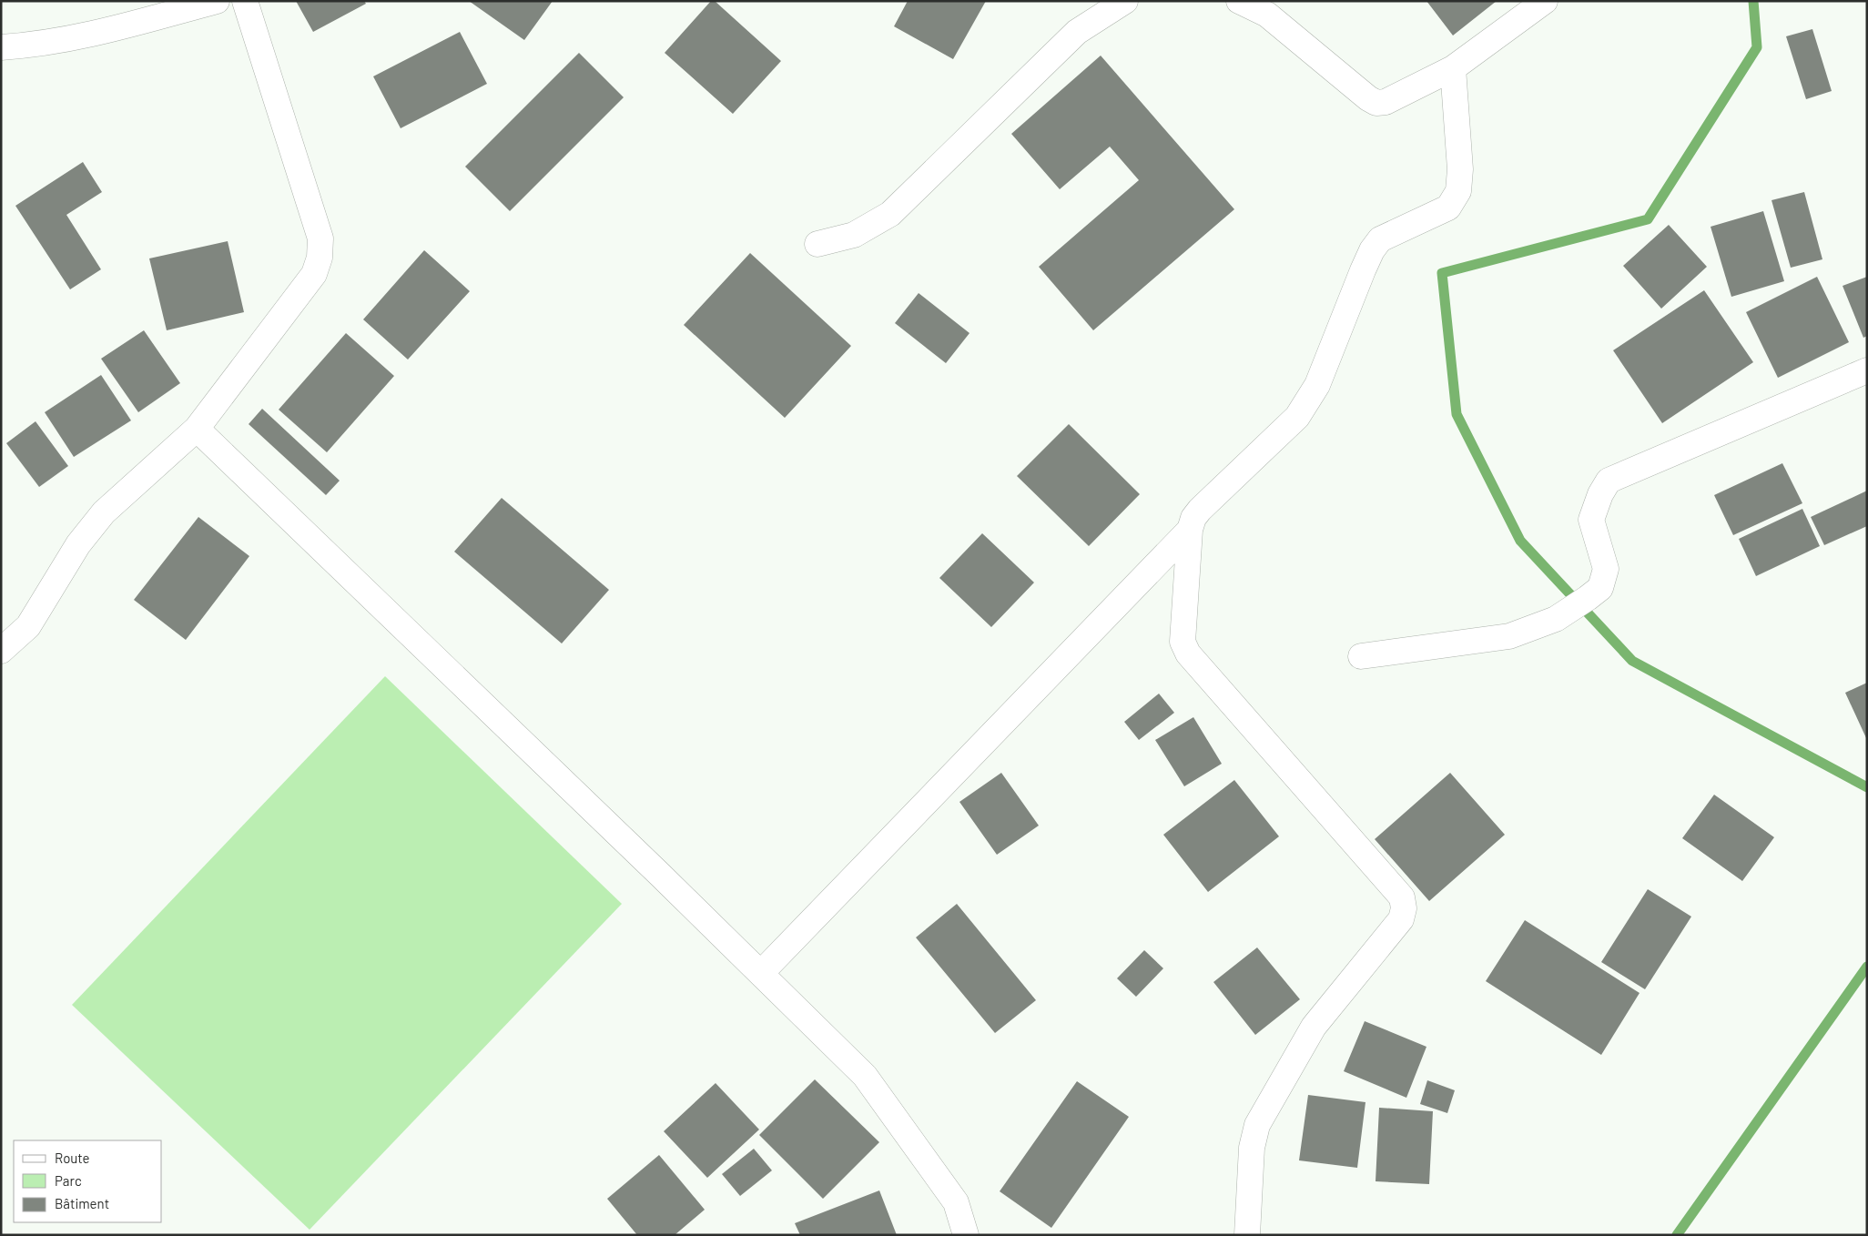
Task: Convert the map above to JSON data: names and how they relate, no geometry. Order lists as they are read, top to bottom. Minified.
{"legend":["Route","Parc","Bâtiment"]}
